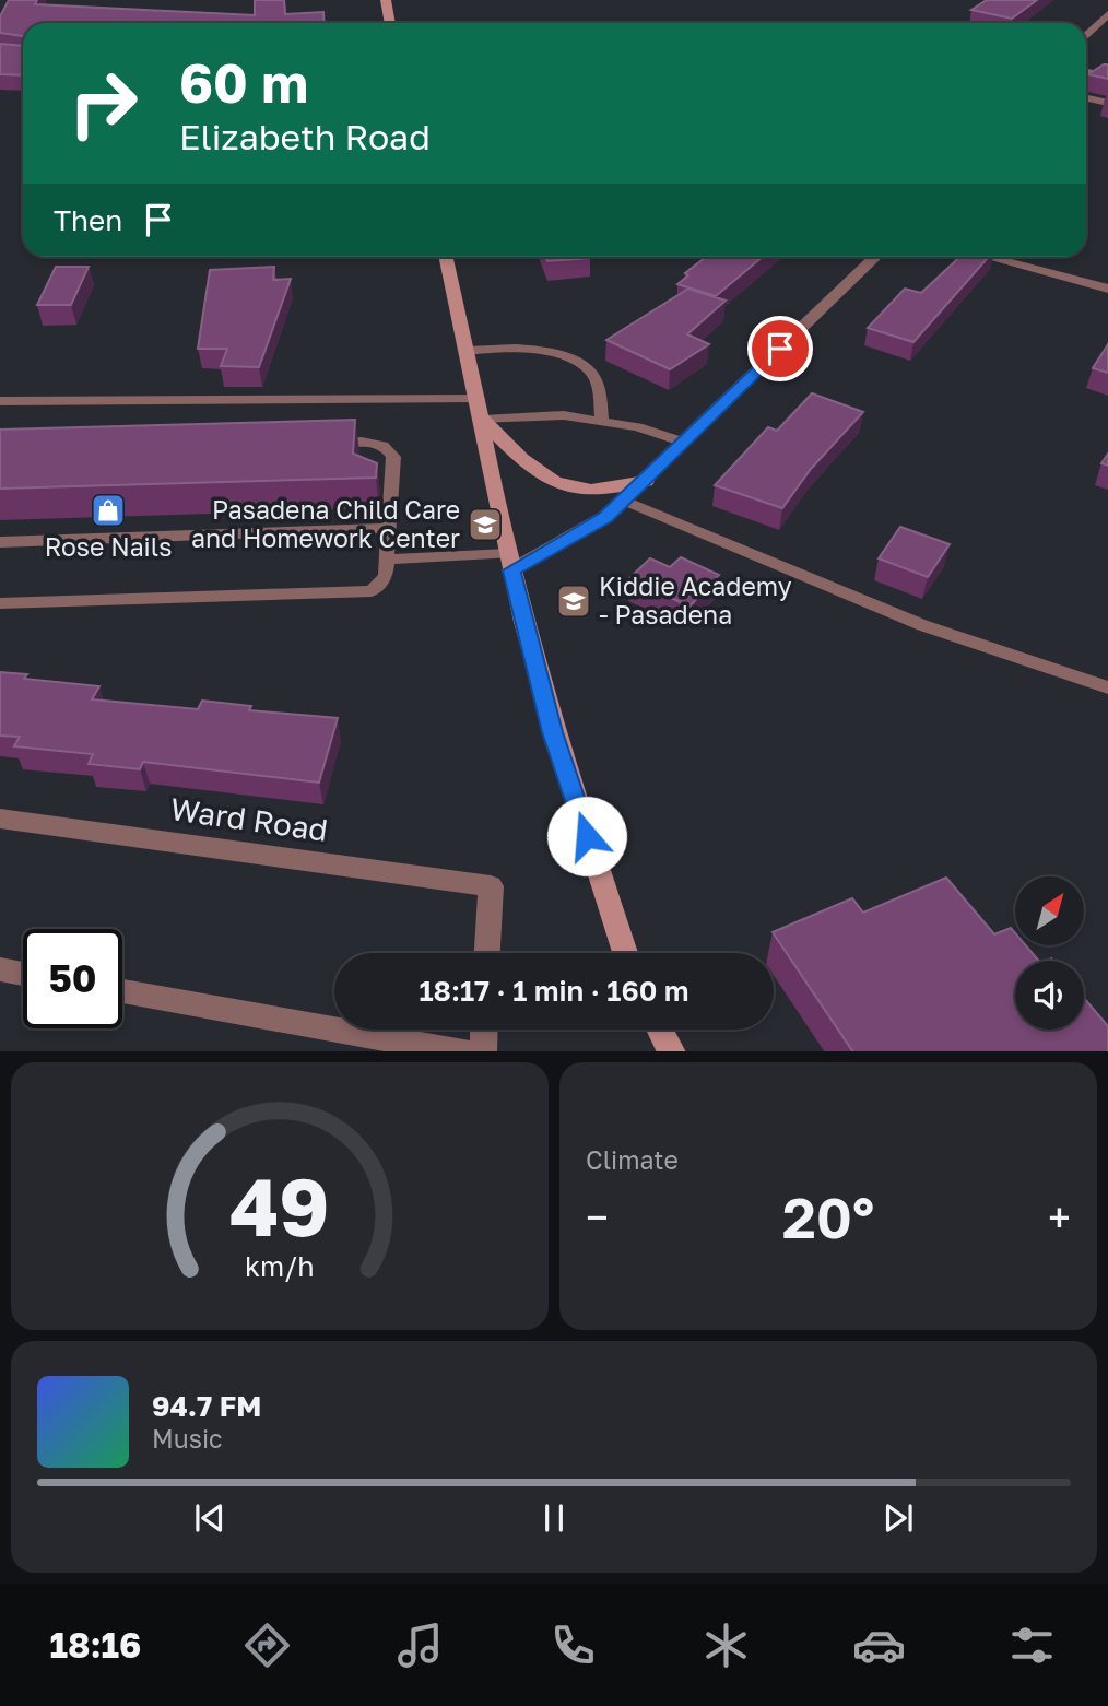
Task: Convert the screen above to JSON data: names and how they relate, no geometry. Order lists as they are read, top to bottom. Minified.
{"streets":{"street":["Ward Road"]},"places":{"shop":["Rose Nails"],"school or university":["Pasadena Child Care and Homework Center","Kiddie Academy - Pasadena"]},"north":"top right","page":{"turn":["60 m","Elizabeth Road"],"then":"Then","limit":"50","trip":"18:17 · 1 min · 160 m","tile":"Climate","heat":["−","20°","+"],"song":["94.7 FM","Music"],"tabs":"18:16","gauge":["49","km/h"]}}
